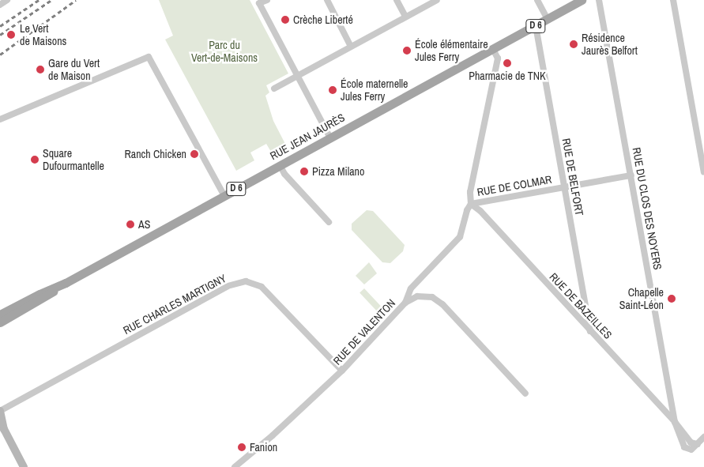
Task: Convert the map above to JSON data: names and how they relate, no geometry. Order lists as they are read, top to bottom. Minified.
{"streets":{"main road":["D 6","RUE JEAN JAURÈS"],"street":["RUE DE BELFORT","RUE DE COLMAR","RUE DU CLOS DES NOYERS","RUE CHARLES MARTIGNY","RUE DE BAZEILLES","RUE DE VALENTON"]},"crossings":[["RUE JEAN JAURÈS","RUE DE BELFORT"],["RUE JEAN JAURÈS","RUE DE VALENTON"],["RUE DE BELFORT","RUE DE COLMAR"],["RUE DE BELFORT","RUE DE BAZEILLES"],["RUE DE COLMAR","RUE DU CLOS DES NOYERS"],["RUE DE COLMAR","RUE DE BAZEILLES"],["RUE DE COLMAR","RUE DE VALENTON"],["RUE DU CLOS DES NOYERS","RUE DE BAZEILLES"],["RUE CHARLES MARTIGNY","RUE DE VALENTON"],["RUE DE BAZEILLES","RUE DE VALENTON"]],"parks":["Parc du Vert-de-Maisons"],"places":["Crèche Liberté","Le Vert de Maisons","Résidence Jaurès Belfort","École élémentaire Jules Ferry","Pharmacie de TNK","Gare du Vert de Maison","École maternelle Jules Ferry","Ranch Chicken","Square Dufourmantelle","Pizza Milano","AS","Chapelle Saint-Léon","Fanion"]}
